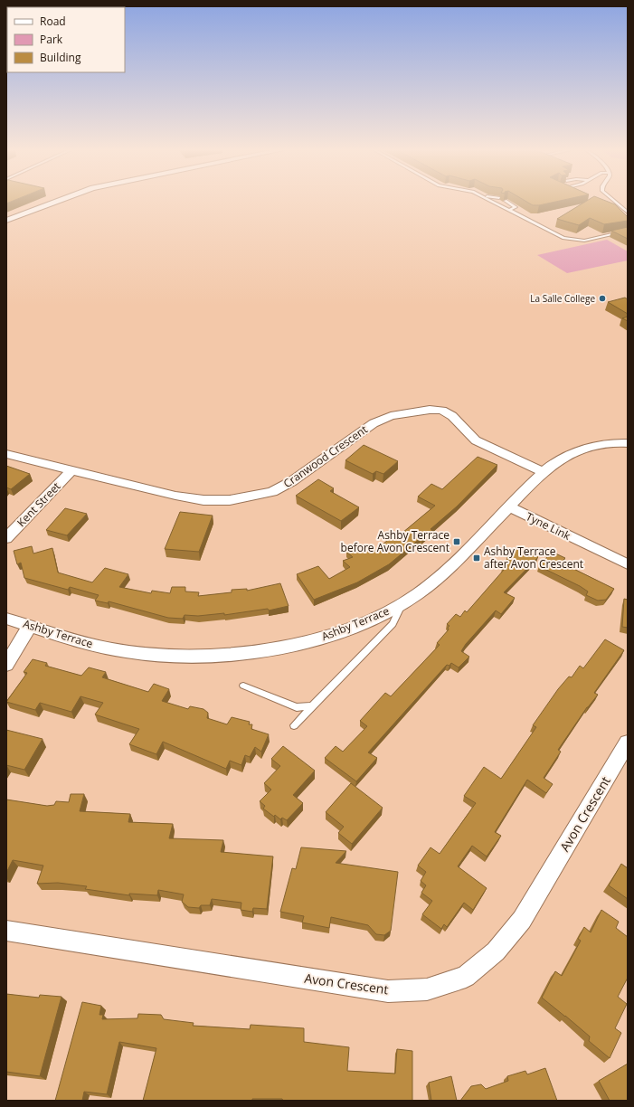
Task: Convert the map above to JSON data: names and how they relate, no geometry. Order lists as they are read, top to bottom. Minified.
{"streets":{"street":["Cranwood Crescent","Kent Street","Tyne Link","Ashby Terrace","Avon Crescent"]},"crossings":[["Cranwood Crescent","Kent Street"],["Cranwood Crescent","Ashby Terrace"],["Tyne Link","Ashby Terrace"]],"places":{"other":["La Salle College"],"transit":["Ashby Terrace before Avon Crescent","Ashby Terrace after Avon Crescent"]},"legend":["Road","Park","Building"]}
